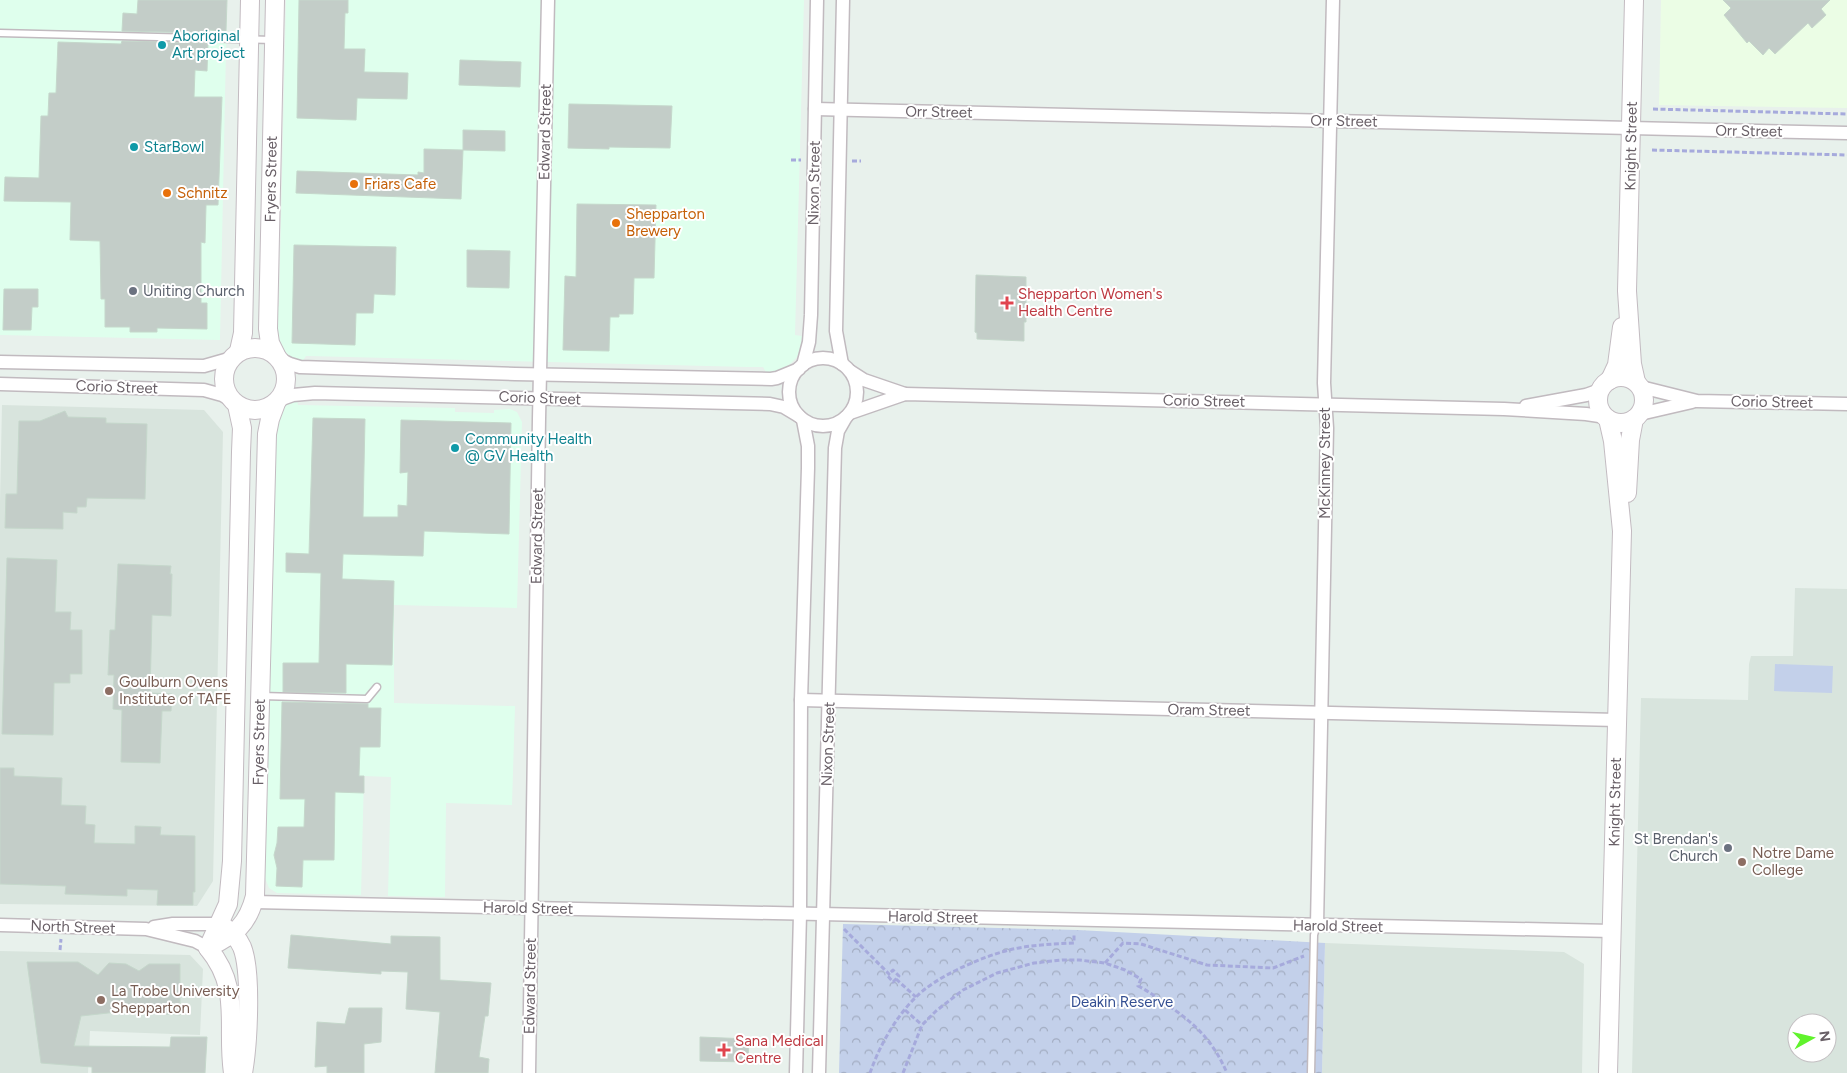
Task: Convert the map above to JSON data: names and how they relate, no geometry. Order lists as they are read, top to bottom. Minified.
{"streets":{"street":["Orr Street","Edward Street","Knight Street","Fryers Street","Nixon Street","Corio Street","McKinney Street","Oram Street","Harold Street","North Street"]},"crossings":[["Orr Street","Knight Street"],["Orr Street","Nixon Street"],["Orr Street","McKinney Street"],["Edward Street","Corio Street"],["Edward Street","Harold Street"],["Knight Street","Corio Street"],["Knight Street","Oram Street"],["Knight Street","Harold Street"],["Fryers Street","Corio Street"],["Fryers Street","Harold Street"],["Fryers Street","North Street"],["Nixon Street","Corio Street"],["Nixon Street","Oram Street"],["Nixon Street","Harold Street"],["Corio Street","McKinney Street"],["McKinney Street","Oram Street"],["McKinney Street","Harold Street"]],"parks":["Deakin Reserve"],"places":{"other":["Aboriginal Art project","StarBowl","Friars Cafe","Schnitz","Shepparton Brewery","Uniting Church","Community Health @ GV Health","Goulburn Ovens Institute of TAFE","St Brendan's Church","Notre Dame College","La Trobe University Shepparton"],"health":["Shepparton Women's Health Centre","Sana Medical Centre"]},"north":"right"}
